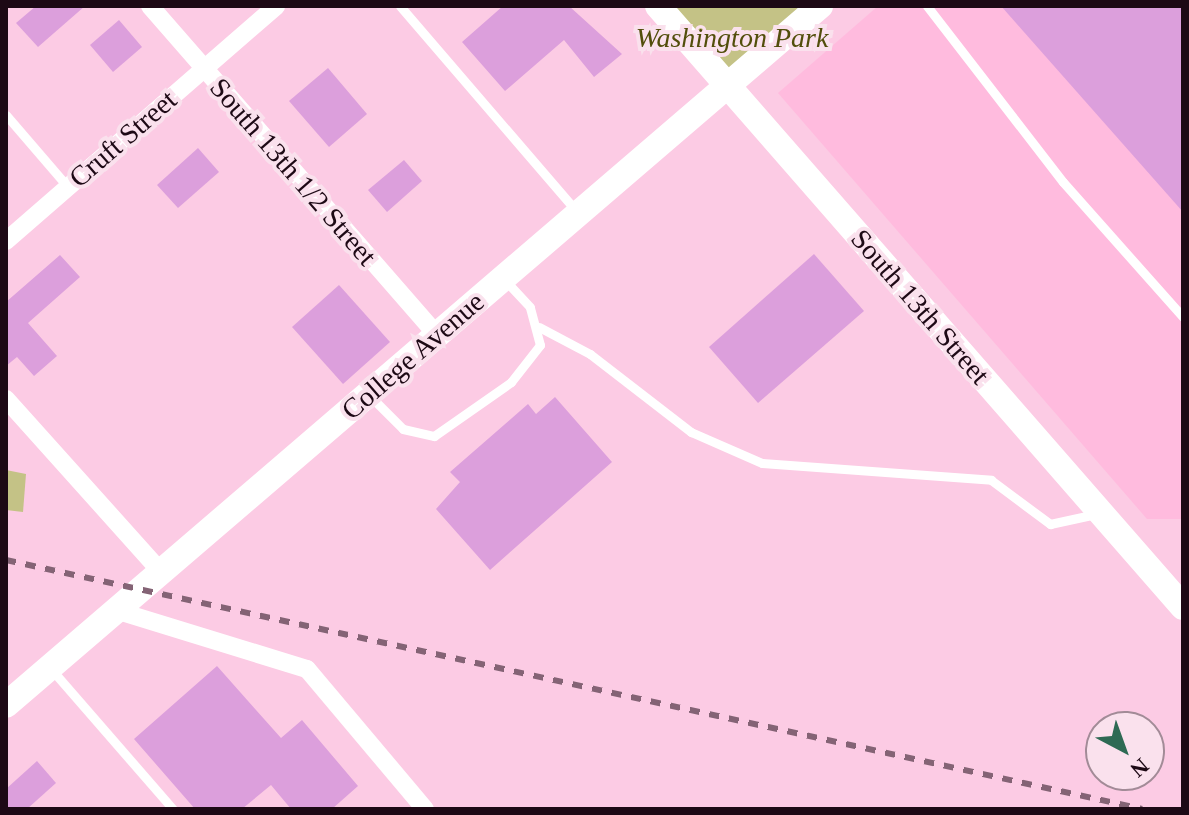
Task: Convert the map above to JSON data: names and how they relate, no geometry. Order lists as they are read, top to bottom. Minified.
{"streets":{"street":["Cruft Street","South 13th 1/2 Street","South 13th Street","College Avenue"]},"crossings":[["Cruft Street","South 13th 1/2 Street"],["South 13th 1/2 Street","College Avenue"],["South 13th Street","College Avenue"]],"parks":["Washington Park"],"north":"bottom right"}
